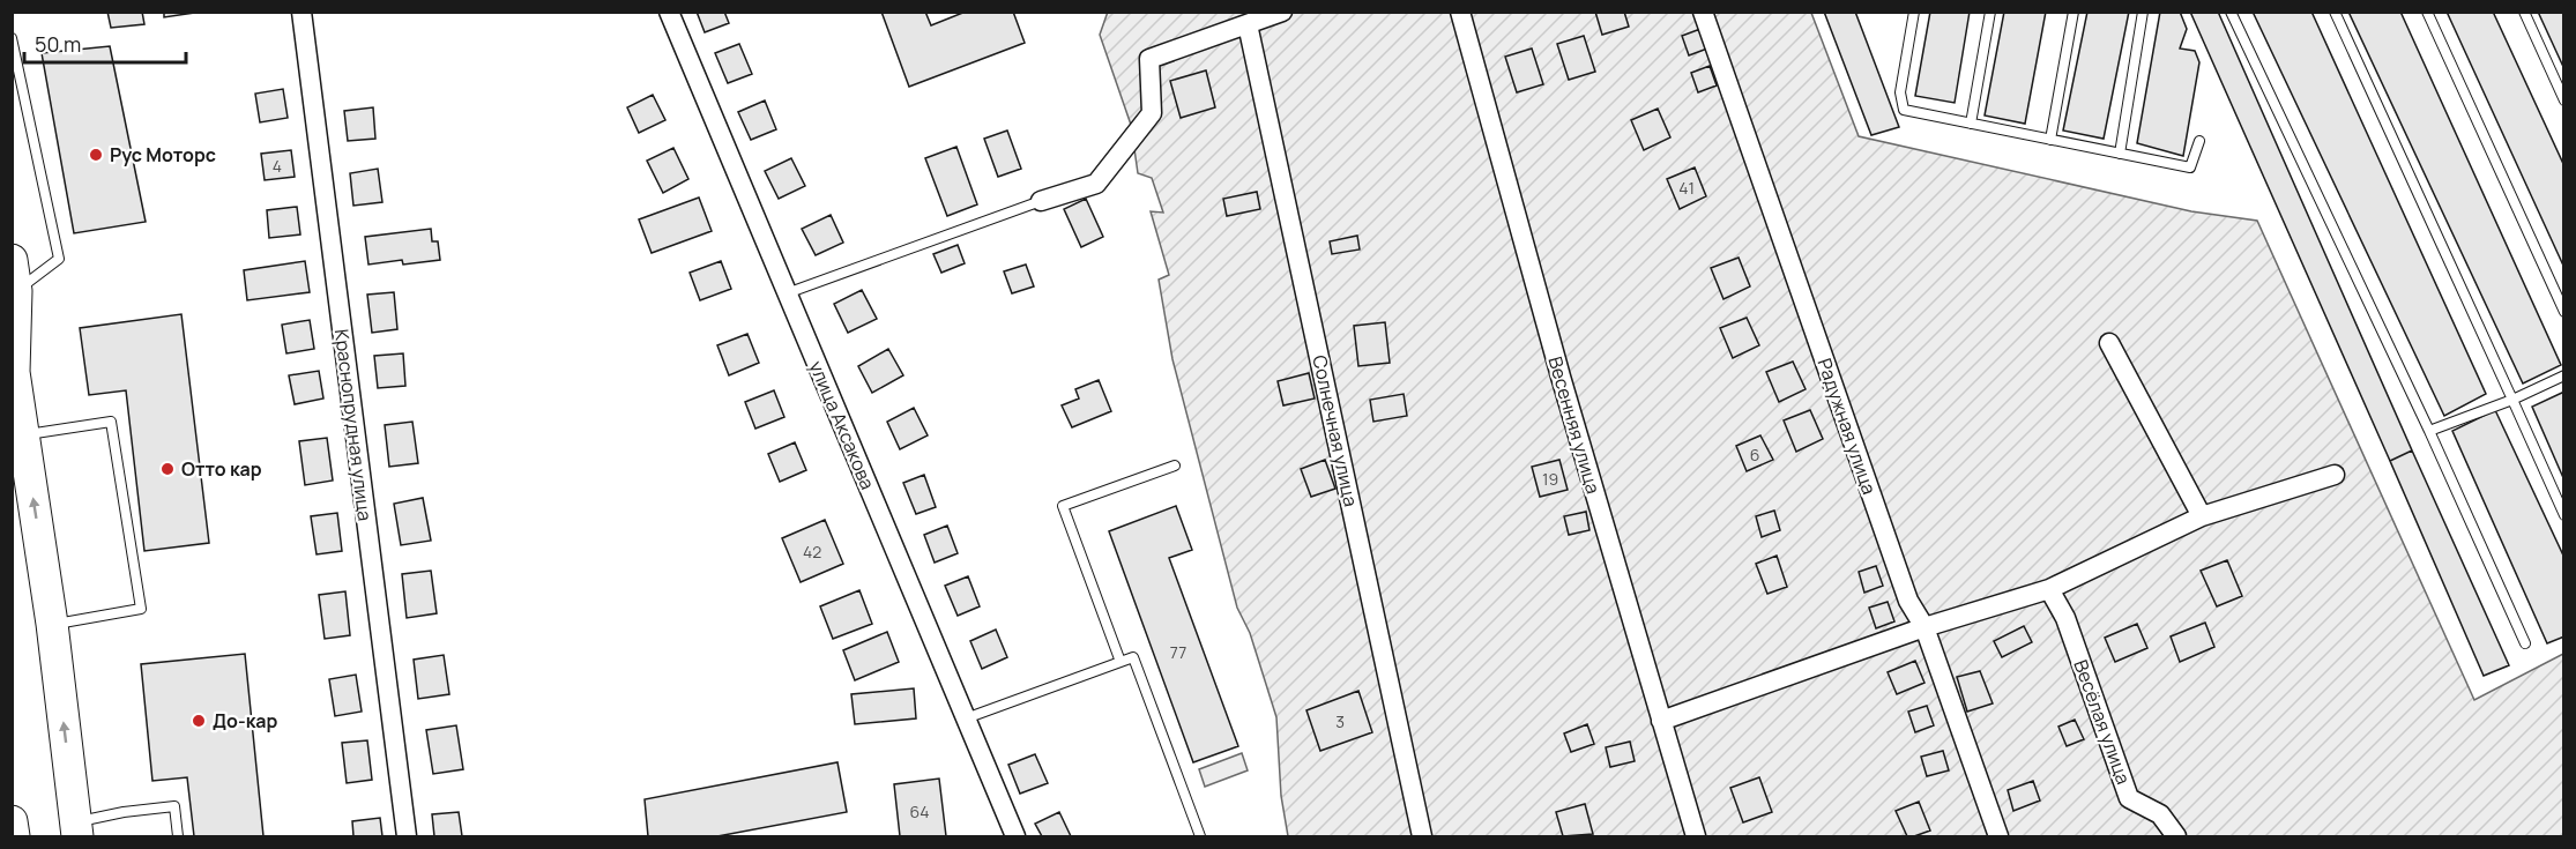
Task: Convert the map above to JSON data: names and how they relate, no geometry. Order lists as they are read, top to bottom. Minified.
{"streets":{"street":["Краснопрудная улица","улица Аксакова","Весенняя улица","Радужная улица","Солнечная улица","Весёлая улица"]},"places":["Рус Моторс","Отто кар","До-кар"],"house_numbers":["4","41","6","19","42","77","3","64"],"scale_bar":"50 m"}
